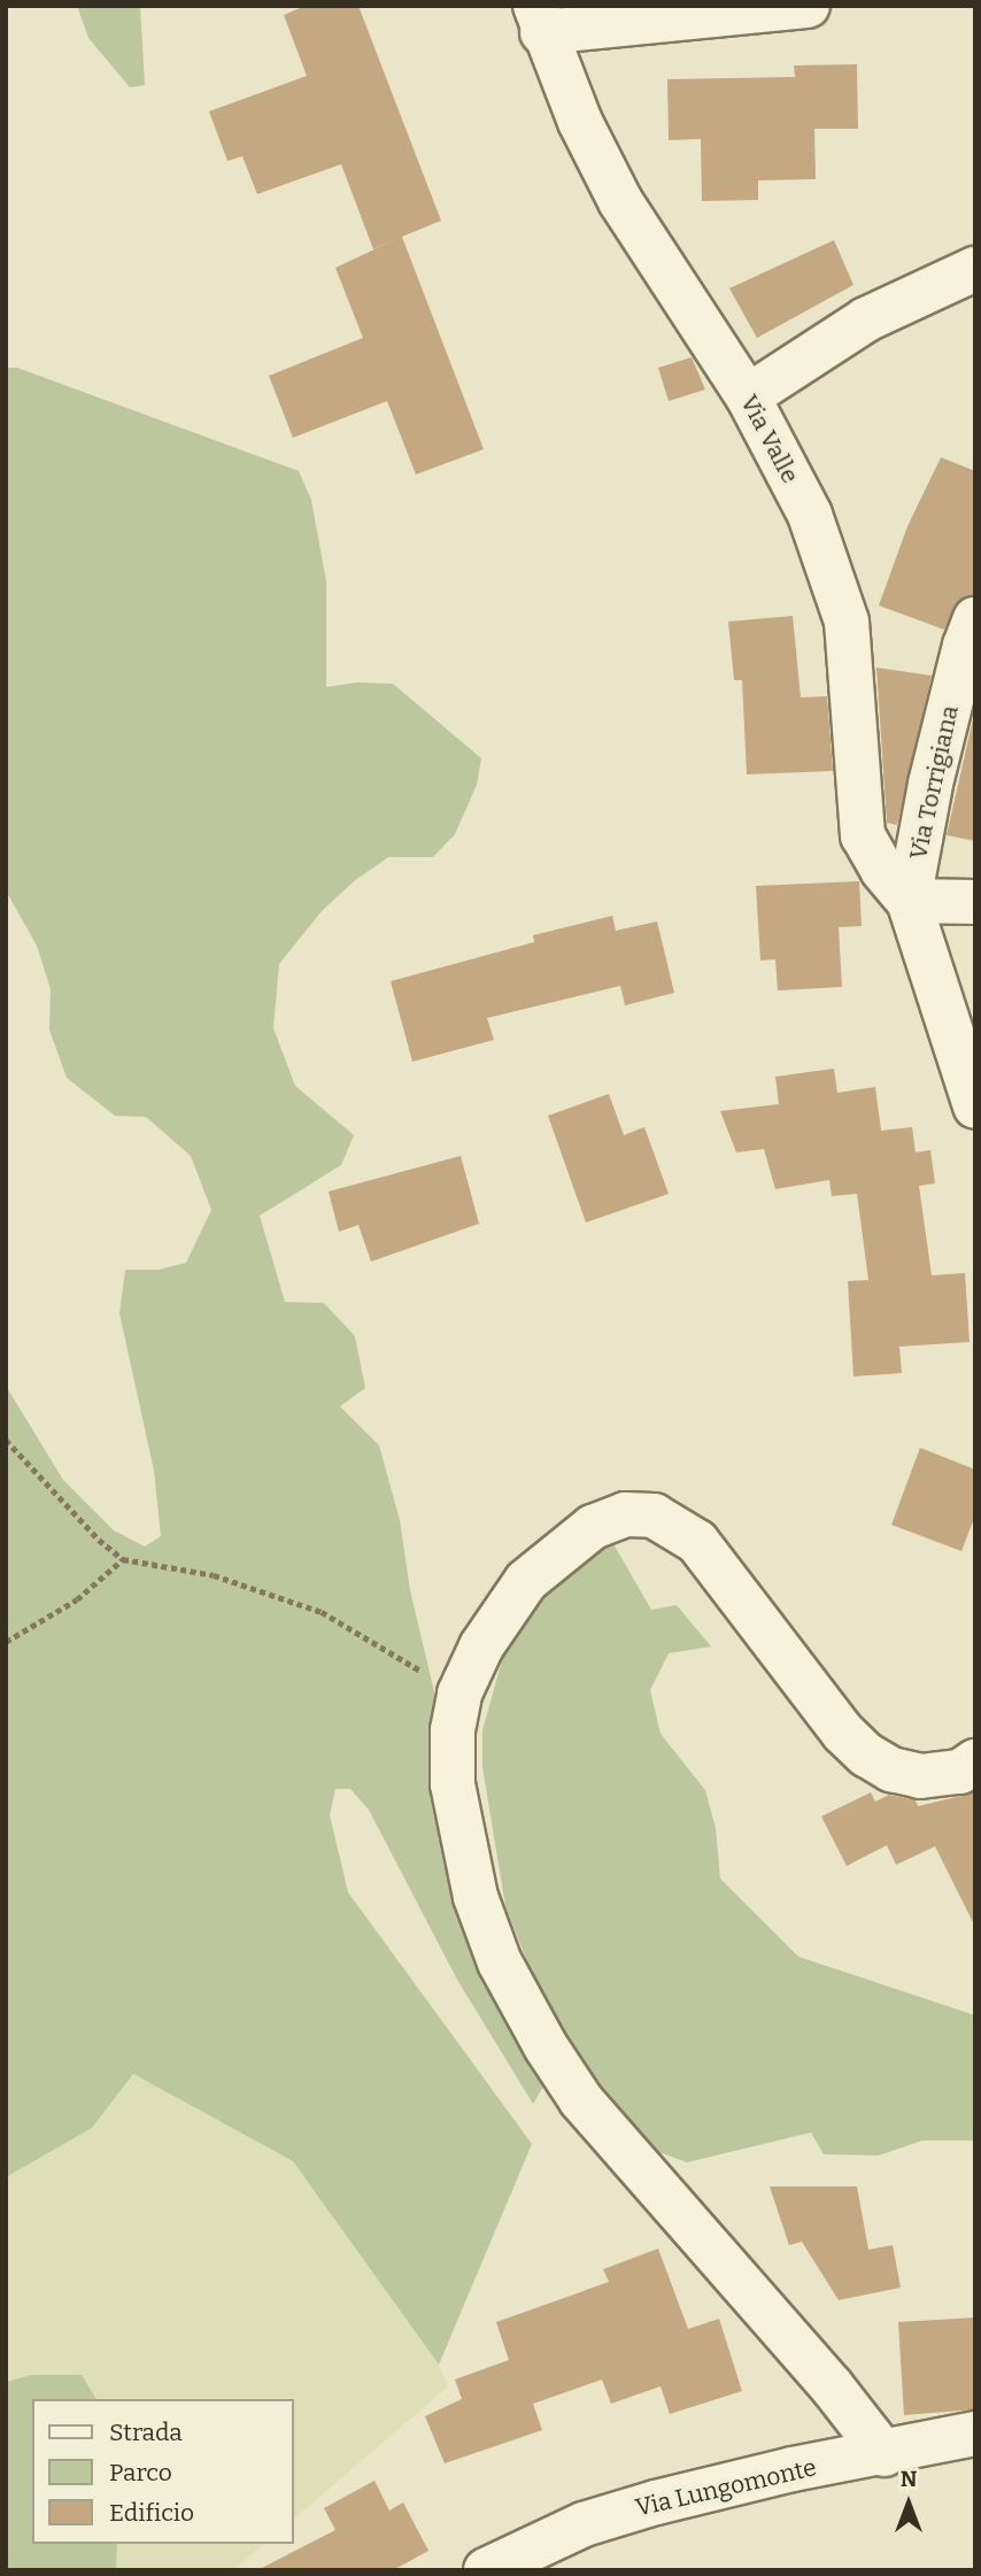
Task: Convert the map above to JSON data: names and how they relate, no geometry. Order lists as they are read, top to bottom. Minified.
{"streets":{"street":["Via Valle","Via Torrigiana","Via Lungomonte"]},"crossings":[["Via Valle","Via Torrigiana"]],"legend":["Strada","Parco","Edificio"],"north":"top"}
